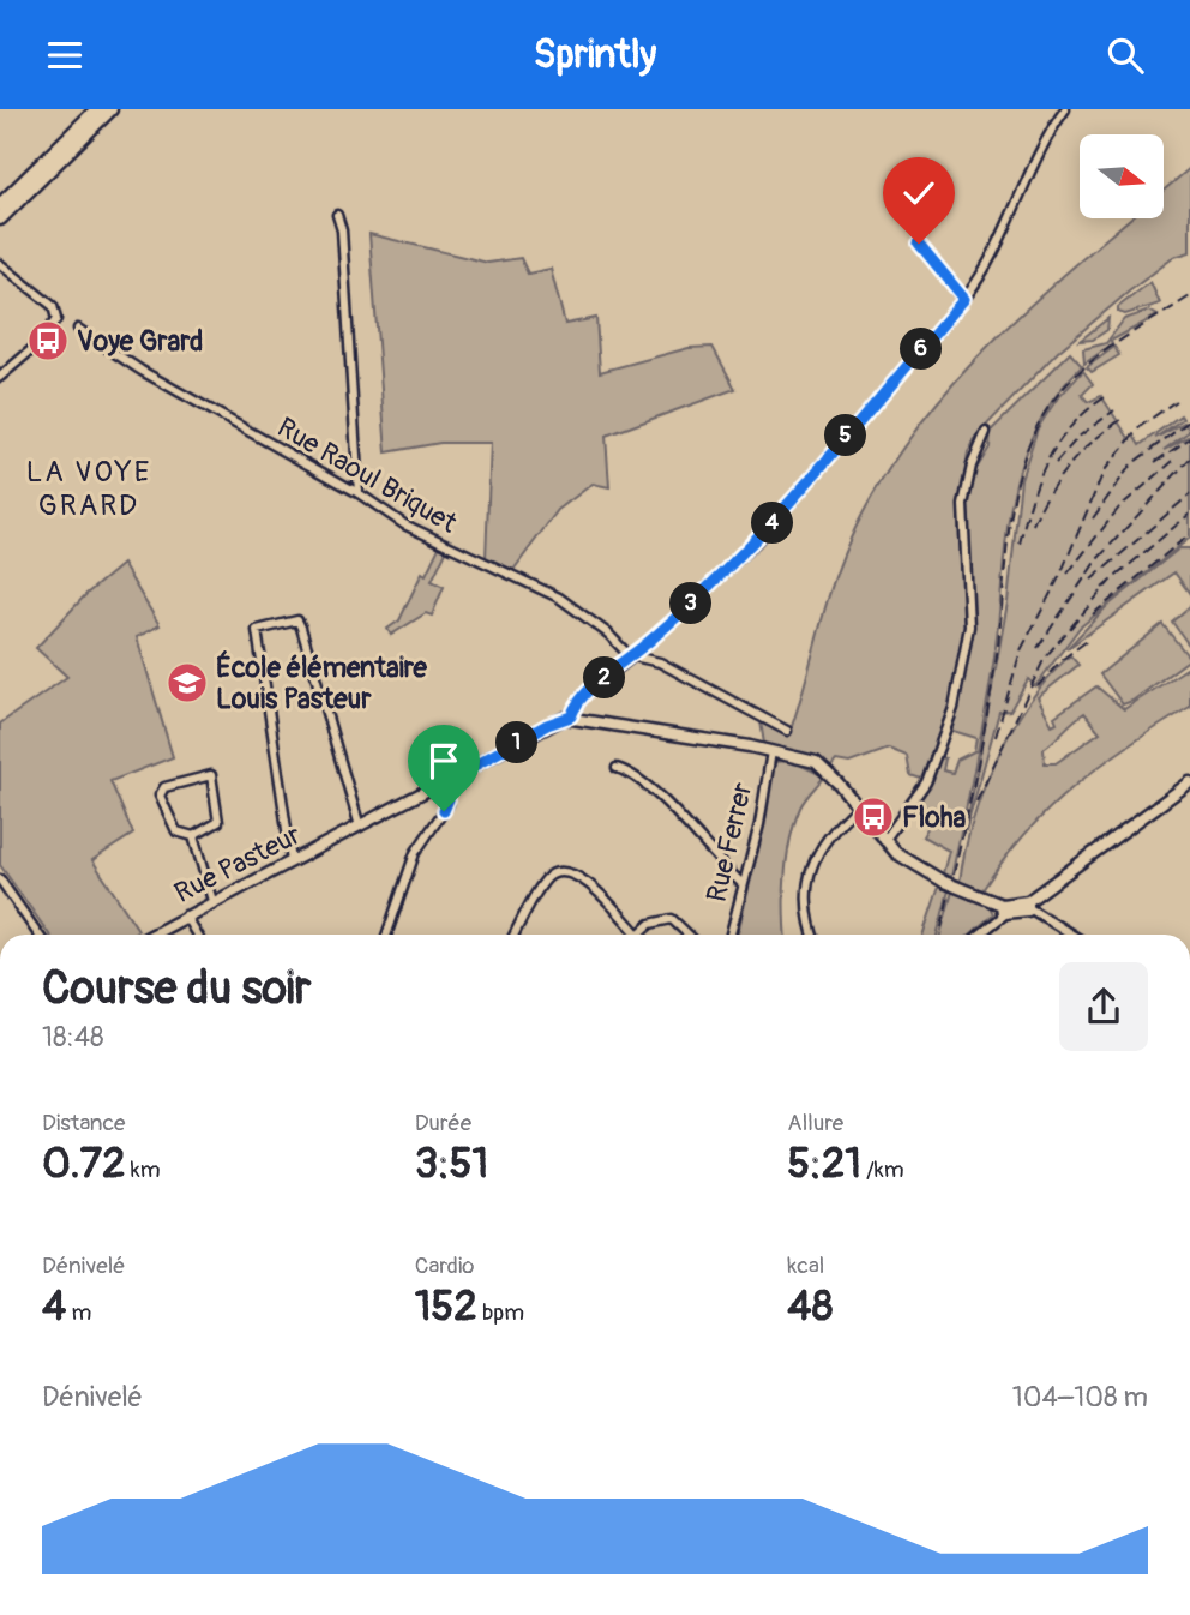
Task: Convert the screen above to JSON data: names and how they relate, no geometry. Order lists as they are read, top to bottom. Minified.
{"streets":{"street":["Rue Raoul Briquet","Rue Ferrer","Rue Pasteur"]},"districts":["LA VOYE GRARD"],"places":{"bus stop":["Voye Grard","Floha"],"school or university":["École élémentaire Louis Pasteur"]},"north":"right","page":{"header":"Sprintly","pins":["6","5","4","3","2","1"],"heading":["Course du soir","18:48"],"stats":[["Distance","0.72 km"],["Durée","3:51"],["Allure","5:21 /km"],["Dénivelé","4 m"],["Cardio","152 bpm"],["kcal","48"]],"chart":["Dénivelé","104–108 m"]}}
